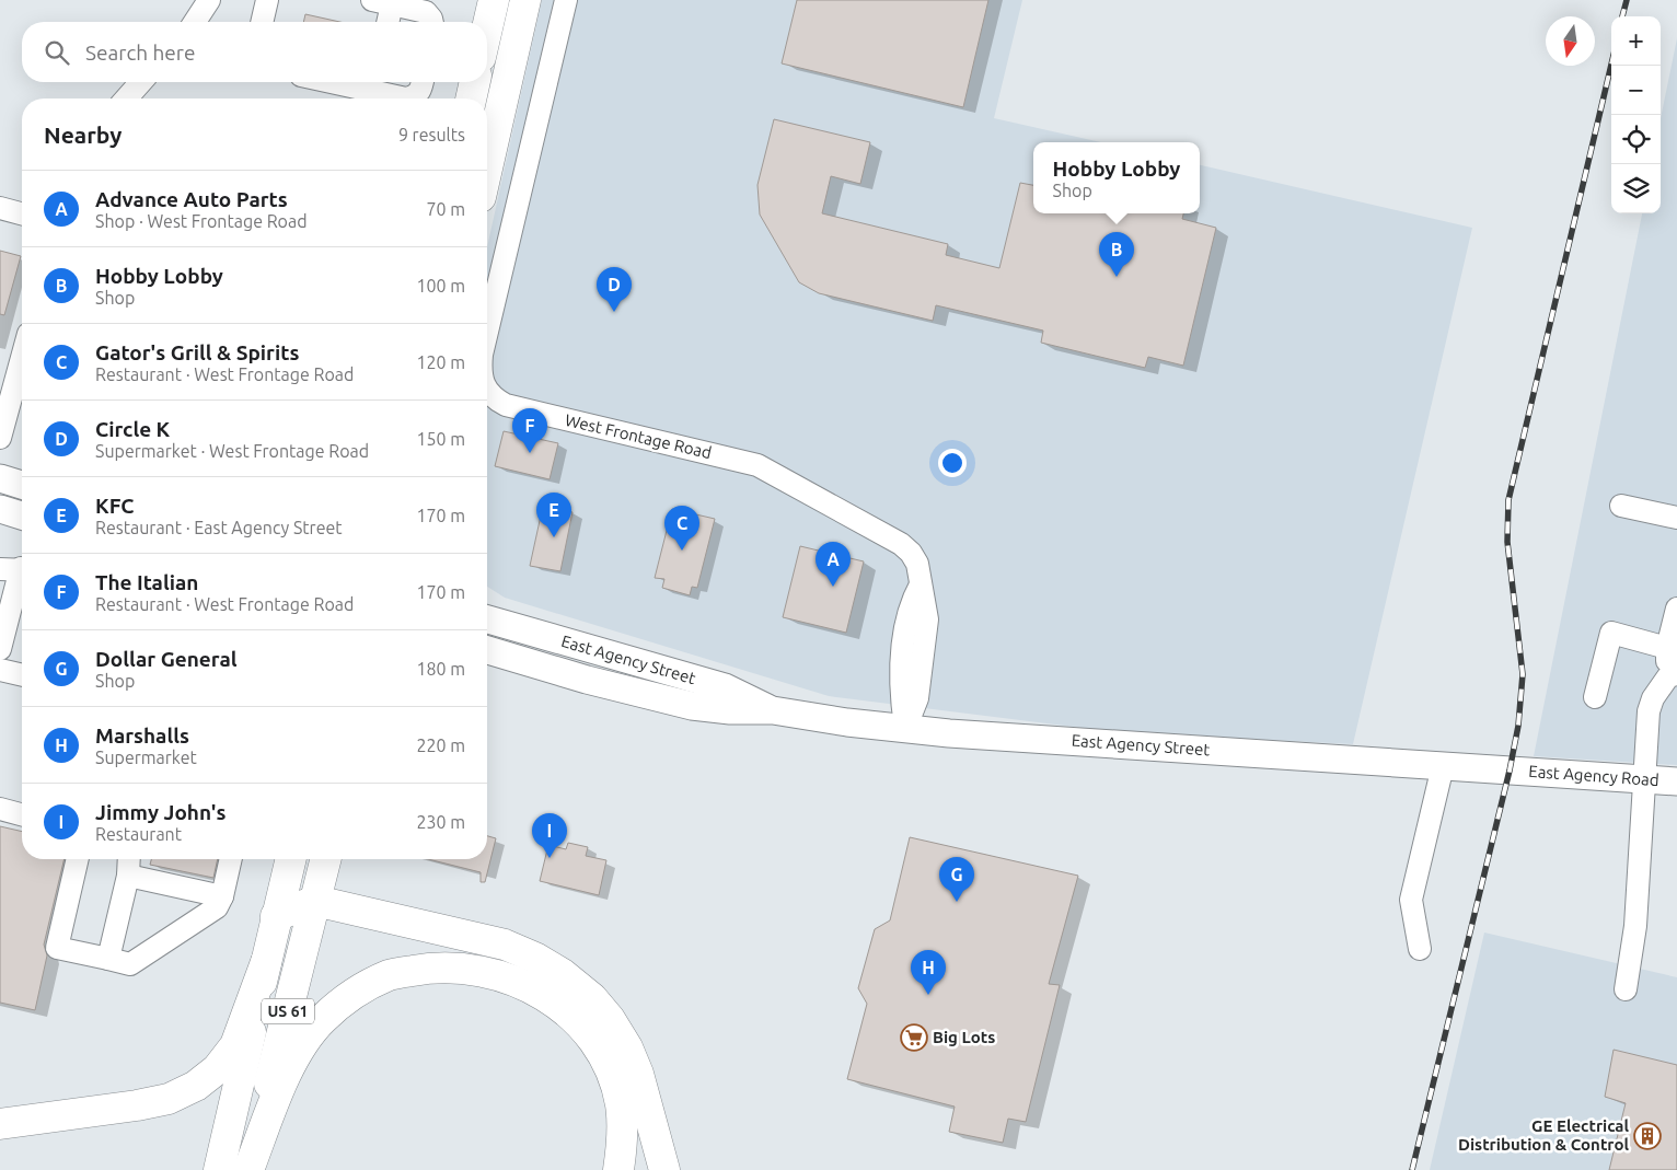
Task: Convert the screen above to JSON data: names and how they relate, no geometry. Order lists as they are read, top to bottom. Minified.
{"streets":{"highway":["US 61"],"main road":["East Agency Street","East Agency Road"],"street":["West Frontage Road"]},"crossings":[["West Frontage Road","East Agency Street"],["East Agency Street","East Agency Road"]],"places":{"supermarket":["Big Lots"],"building":["GE Electrical Distribution & Control"]},"north":"bottom","page":{"map_buttons":["+","−"],"search":"Search here","heading":["Nearby","9 results"],"popup":["Hobby Lobby","Shop"],"list":[{"mark":"A","name":"Advance Auto Parts","note":"Shop · West Frontage Road","value":"70 m"},{"mark":"B","name":"Hobby Lobby","note":"Shop","value":"100 m"},{"mark":"C","name":"Gator's Grill & Spirits","note":"Restaurant · West Frontage Road","value":"120 m"},{"mark":"D","name":"Circle K","note":"Supermarket · West Frontage Road","value":"150 m"},{"mark":"E","name":"KFC","note":"Restaurant · East Agency Street","value":"170 m"},{"mark":"F","name":"The Italian","note":"Restaurant · West Frontage Road","value":"170 m"},{"mark":"G","name":"Dollar General","note":"Shop","value":"180 m"},{"mark":"H","name":"Marshalls","note":"Supermarket","value":"220 m"},{"mark":"I","name":"Jimmy John's","note":"Restaurant","value":"230 m"}],"pins":["B","D","F","E","C","A","I","G","H"]}}
